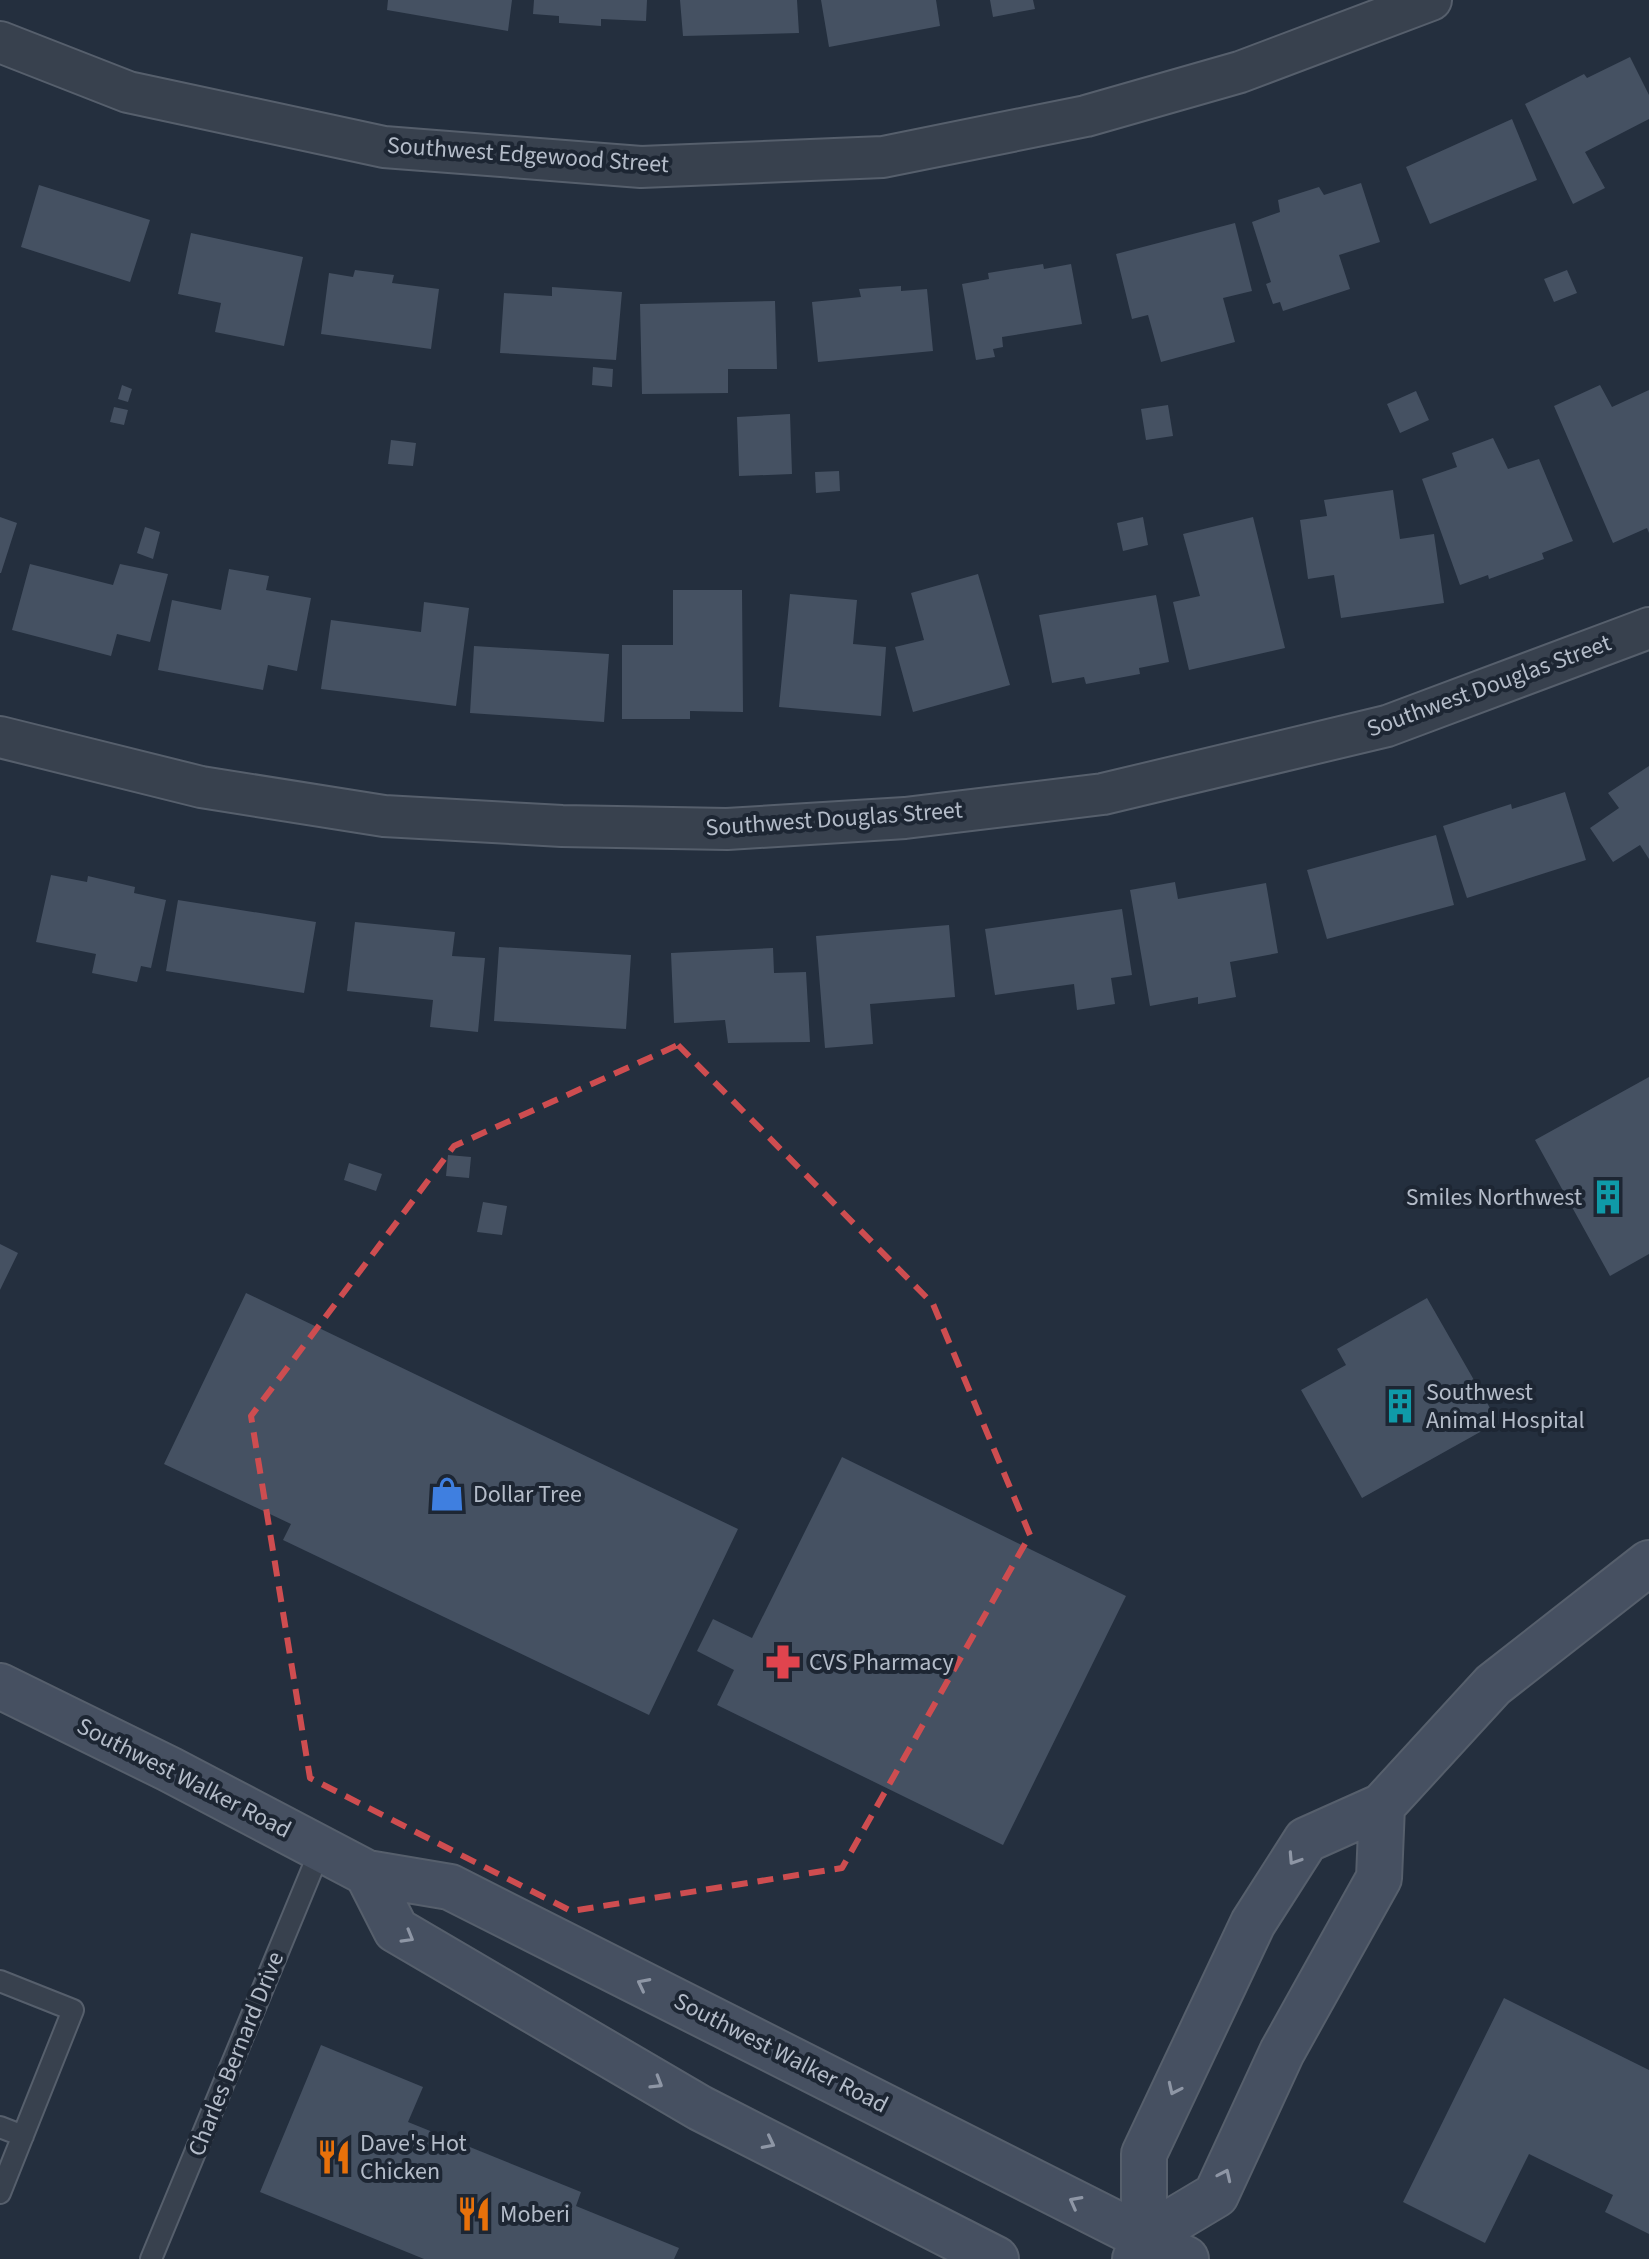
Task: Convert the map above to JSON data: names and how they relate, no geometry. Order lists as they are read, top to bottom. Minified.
{"streets":{"main road":["Southwest Walker Road"],"street":["Southwest Edgewood Street","Southwest Douglas Street"],"lane":["Charles Bernard Drive"]},"crossings":[["Southwest Walker Road","Charles Bernard Drive"]],"places":{"building":["Smiles Northwest","Southwest Animal Hospital"],"shop":["Dollar Tree"],"pharmacy":["CVS Pharmacy"],"restaurant":["Dave's Hot Chicken","Moberi"]}}
